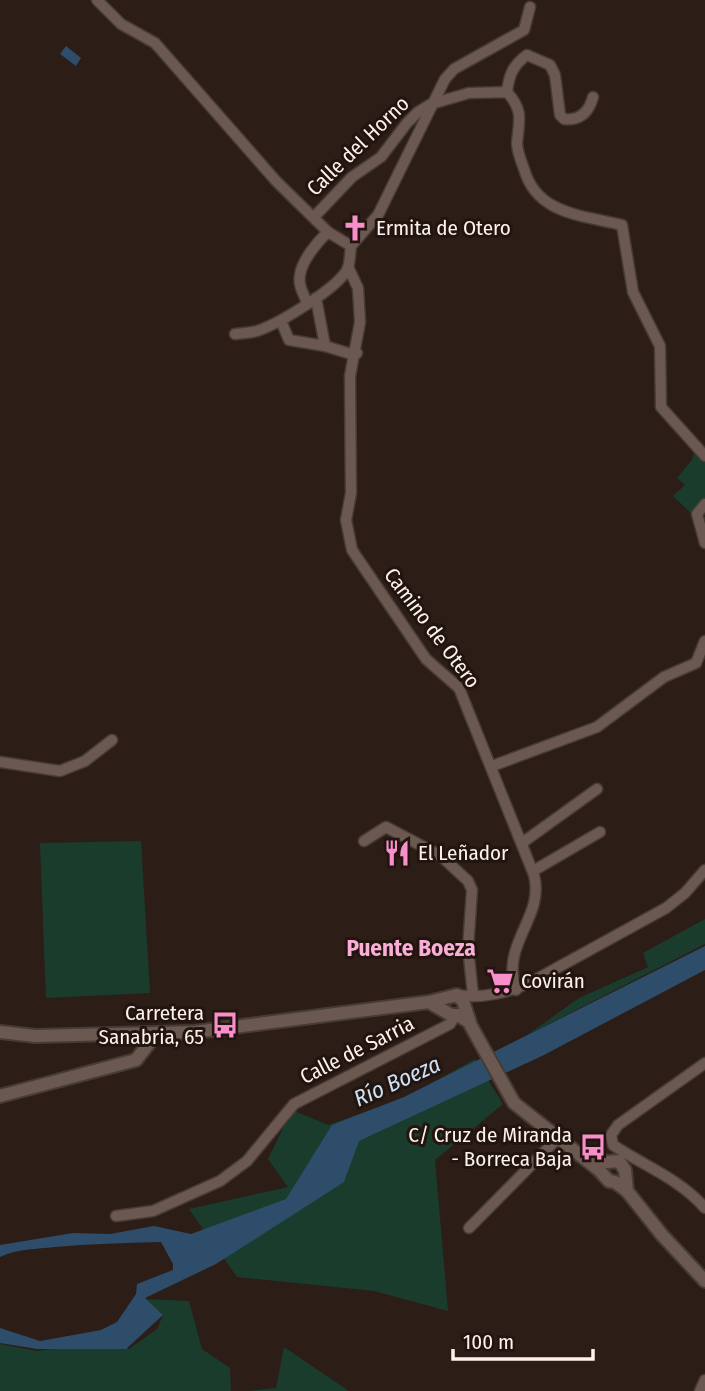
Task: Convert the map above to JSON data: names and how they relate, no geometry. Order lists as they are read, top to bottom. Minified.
{"streets":{"street":["Calle del Horno","Camino de Otero","Calle de Sarria"]},"districts":["Puente Boeza"],"water":["Río Boeza"],"places":{"church":["Ermita de Otero"],"restaurant":["El Leñador"],"supermarket":["Covirán"],"bus stop":["Carretera Sanabria, 65","C/ Cruz de Miranda - Borreca Baja"]},"scale_bar":"100 m"}
